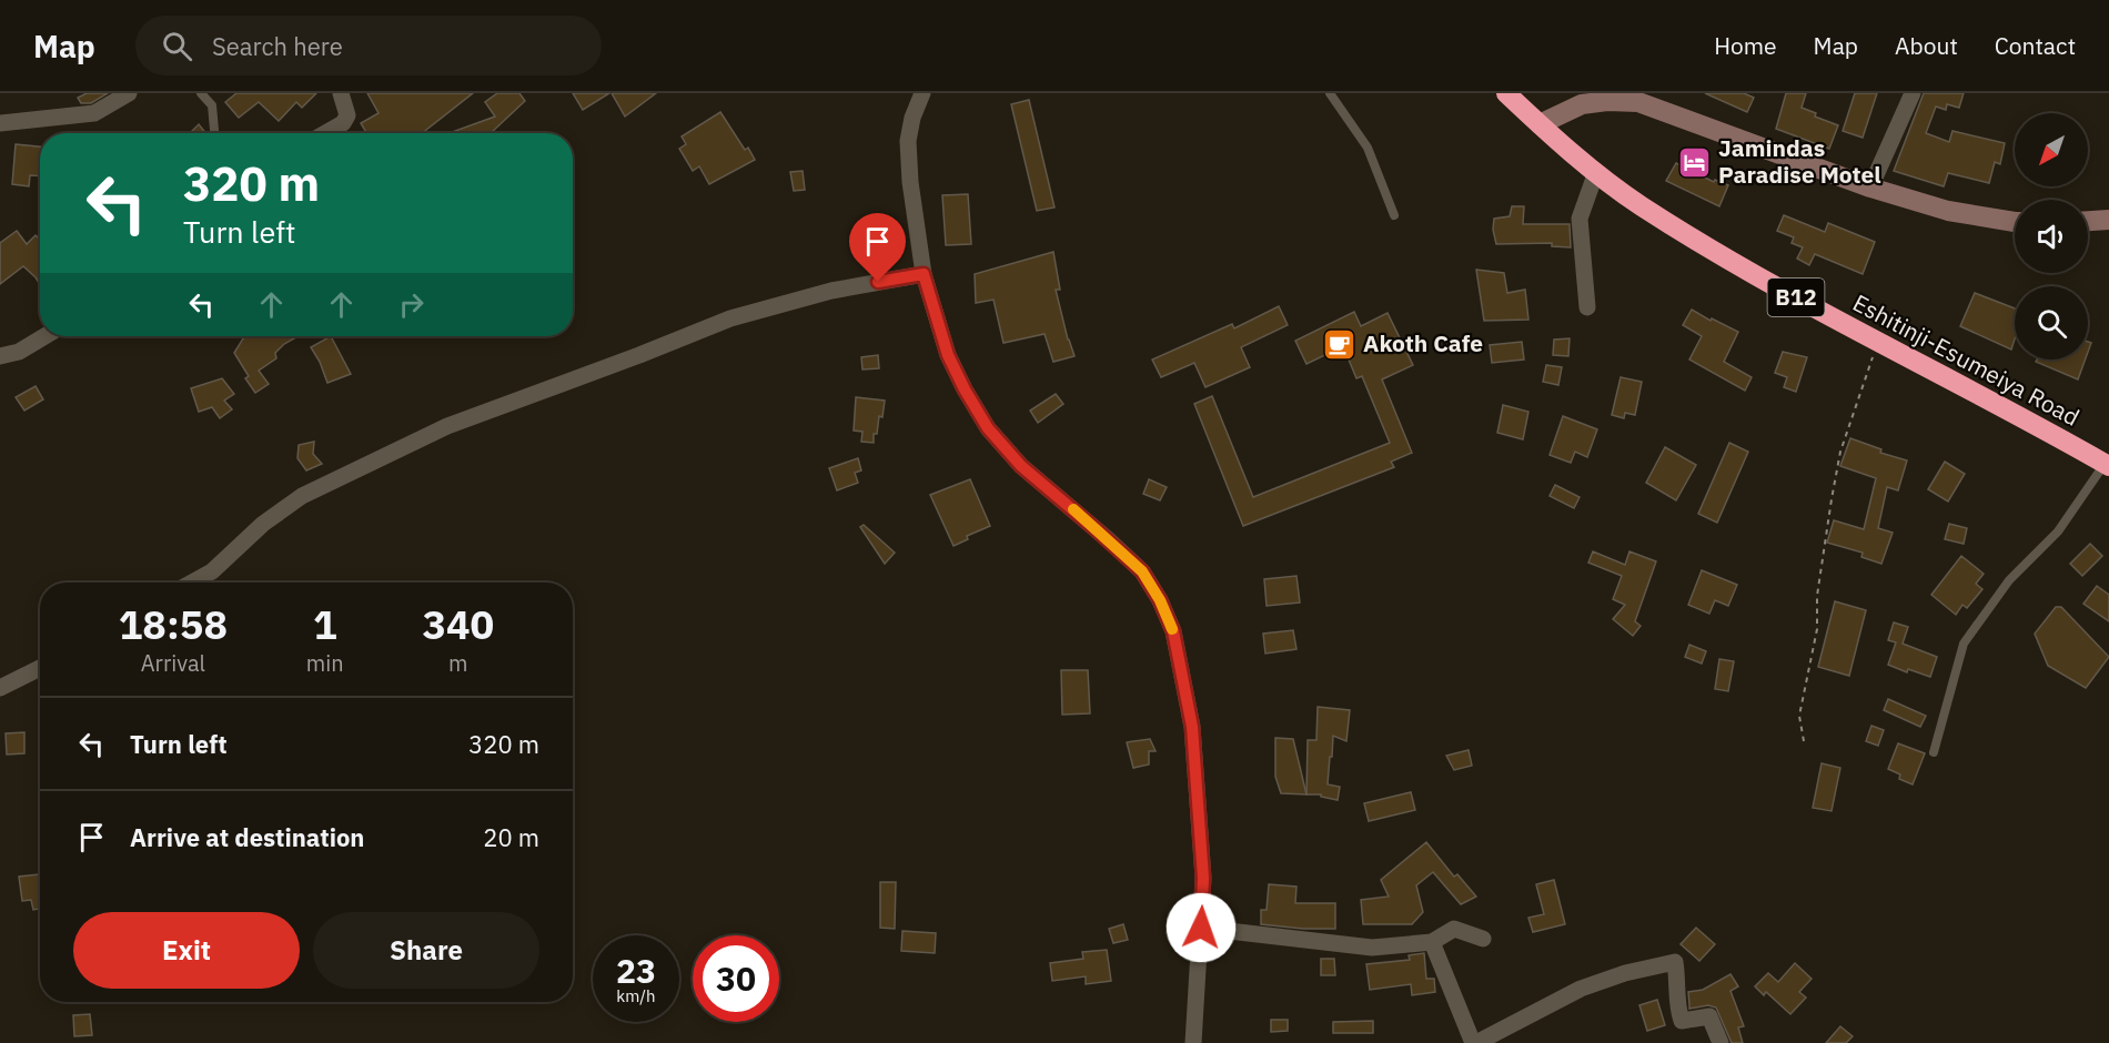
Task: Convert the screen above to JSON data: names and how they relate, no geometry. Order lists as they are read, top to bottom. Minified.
{"streets":{"highway":["B12","Eshitinji-Esumeiya Road"]},"places":{"hotel":["Jamindas Paradise Motel"],"cafe":["Akoth Cafe"]},"north":"bottom left","page":{"header":"Map","search":"Search here","nav":["Home","Map","About","Contact"],"turn":["320 m","Turn left"],"eta":["18:58","Arrival","1","min","340","m"],"list":[{"name":"Turn left","value":"320 m"},{"name":"Arrive at destination","value":"20 m"}],"buttons":["Exit","Share"],"speed":"23 km/h","limit":"30"}}
